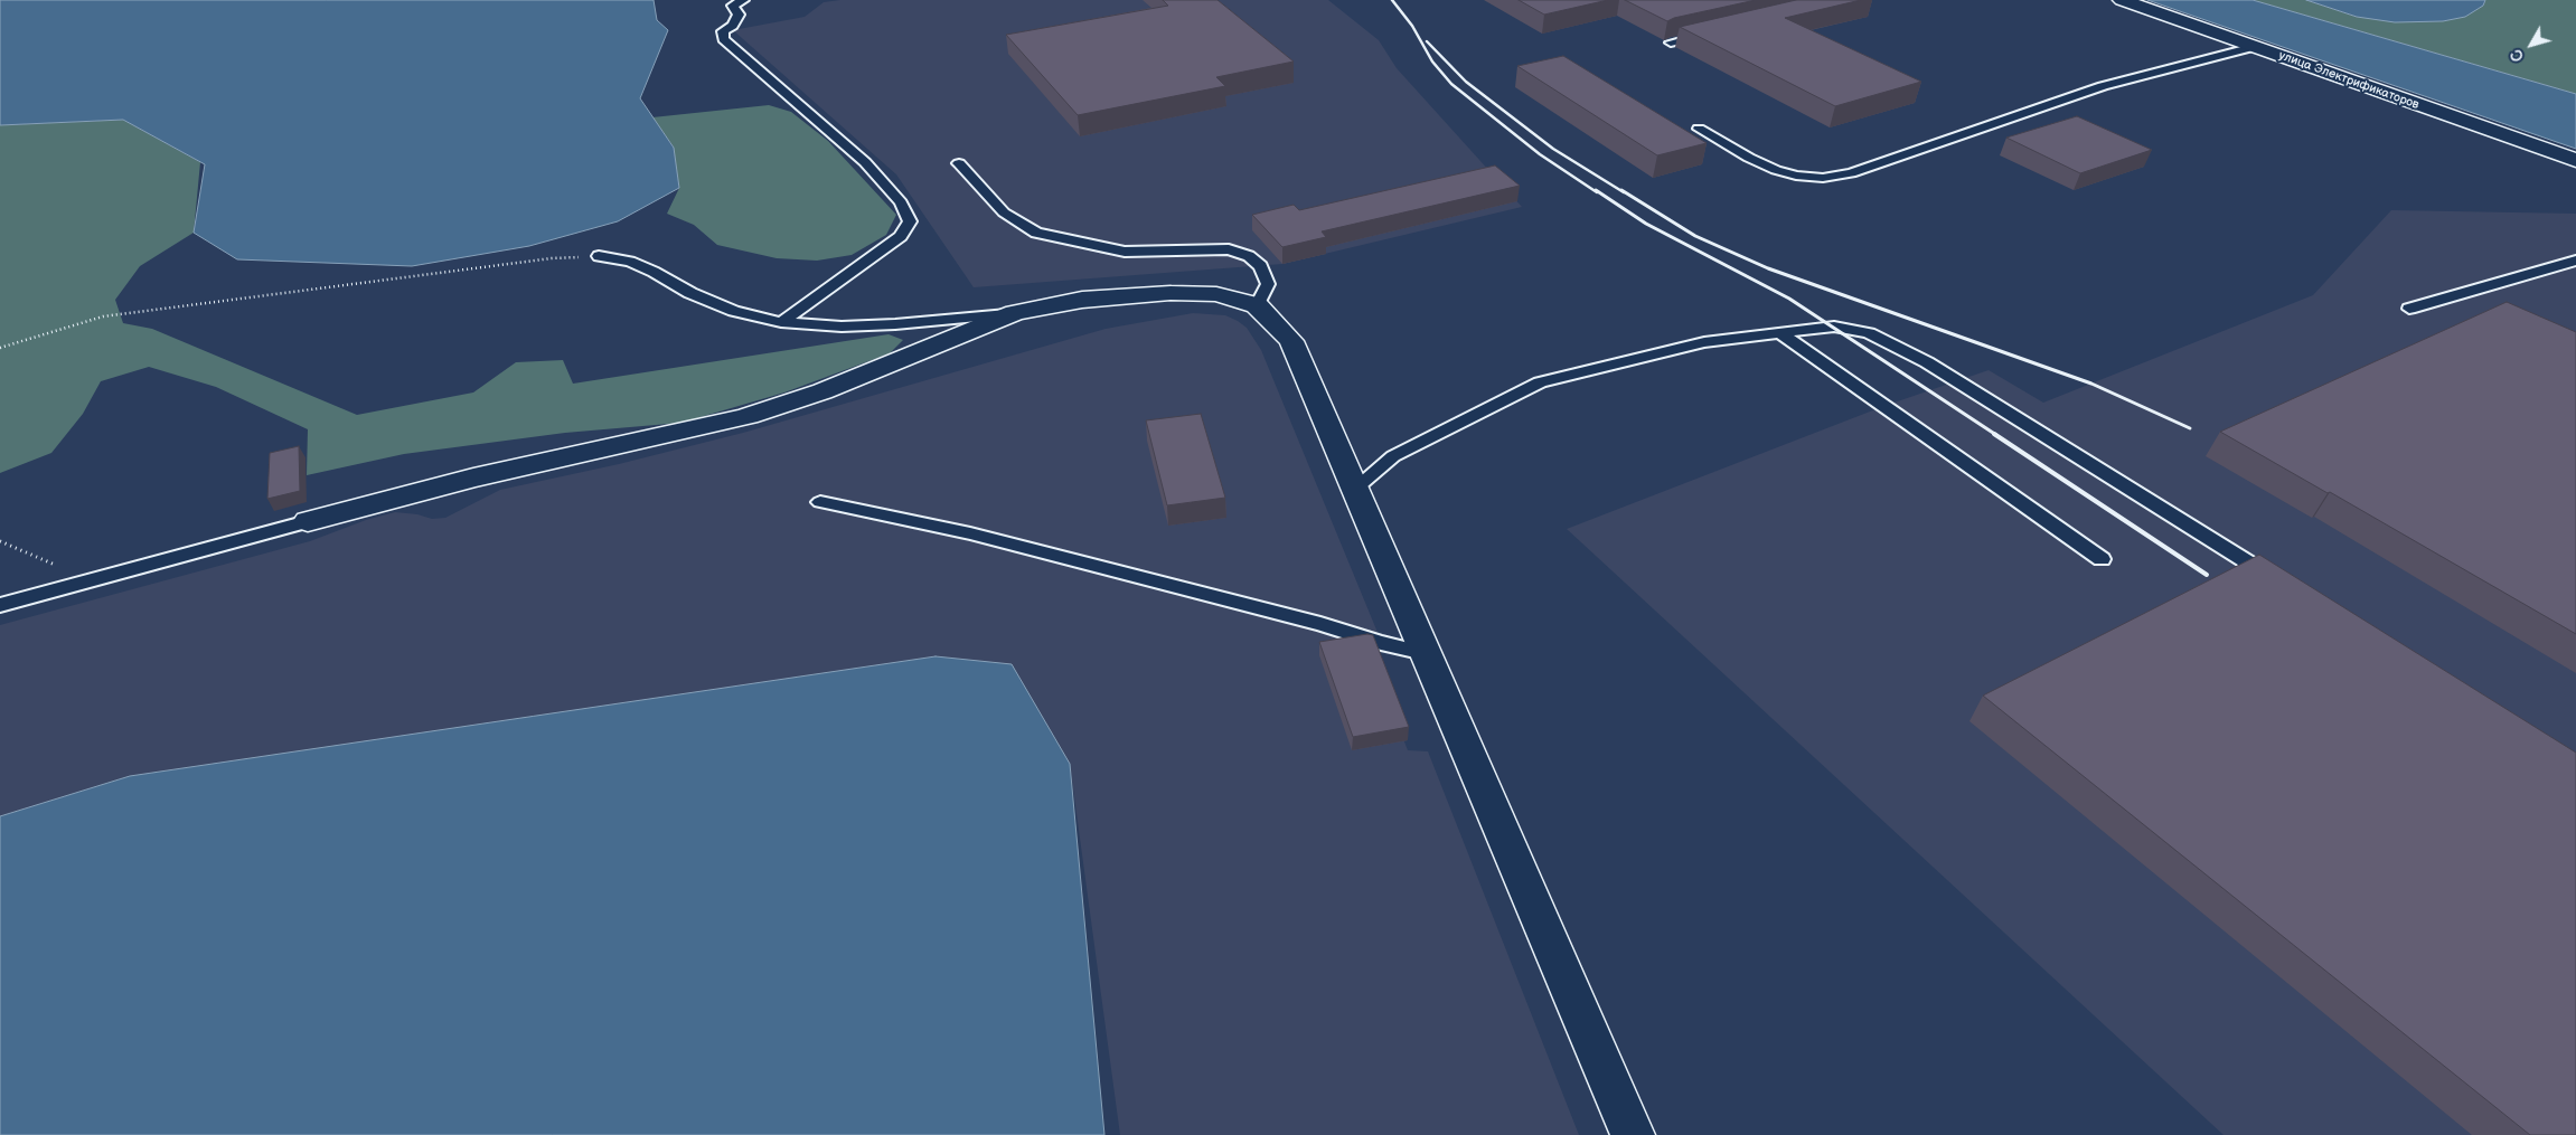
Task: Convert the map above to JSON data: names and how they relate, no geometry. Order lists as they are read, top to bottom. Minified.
{"streets":{"street":["улица Электрификаторов"]},"north":"bottom left"}
